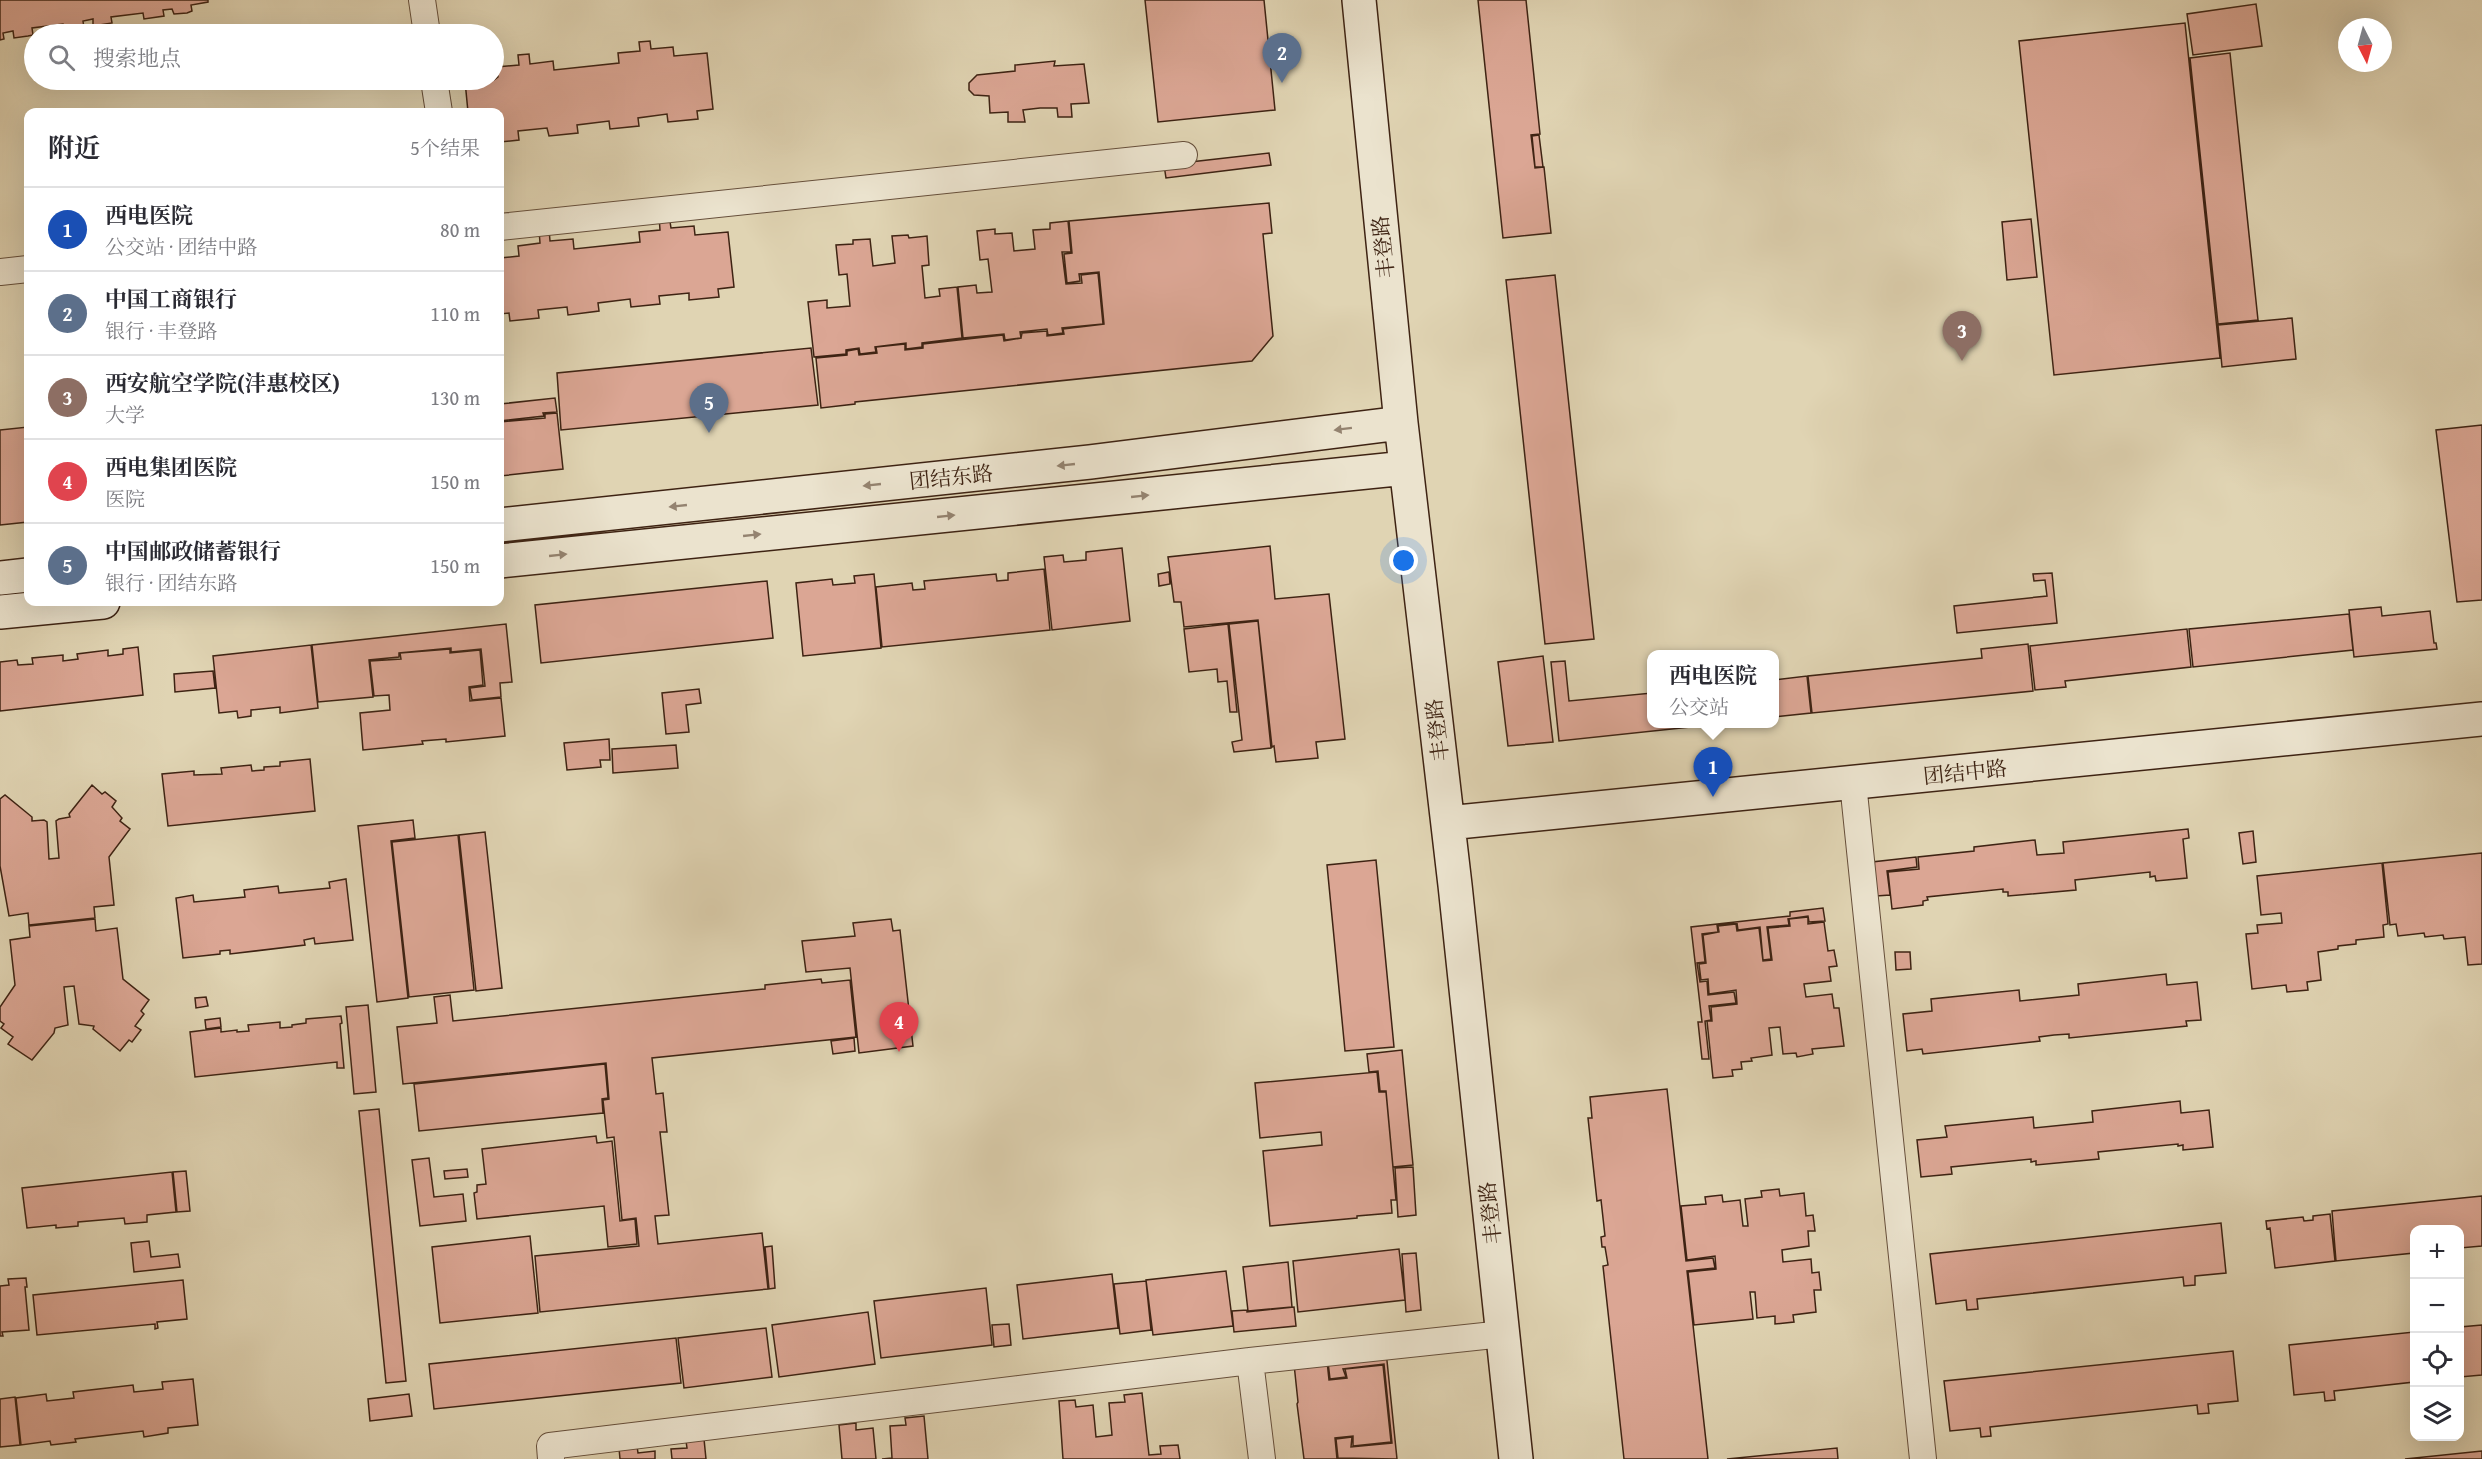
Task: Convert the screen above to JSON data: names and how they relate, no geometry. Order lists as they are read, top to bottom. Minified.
{"streets":{"street":["丰登路","团结东路","团结中路"]},"crossings":[["丰登路","团结东路"],["丰登路","团结中路"]],"north":"bottom","page":{"search":"搜索地点","pins":["2","3","5","1","4"],"heading":["附近","5个结果"],"list":[{"mark":"1","name":"西电医院","note":"公交站 · 团结中路","value":"80 m"},{"mark":"2","name":"中国工商银行","note":"银行 · 丰登路","value":"110 m"},{"mark":"3","name":"西安航空学院(沣惠校区)","note":"大学","value":"130 m"},{"mark":"4","name":"西电集团医院","note":"医院","value":"150 m"},{"mark":"5","name":"中国邮政储蓄银行","note":"银行 · 团结东路","value":"150 m"}],"popup":["西电医院","公交站"],"map_buttons":["+","−"]}}
